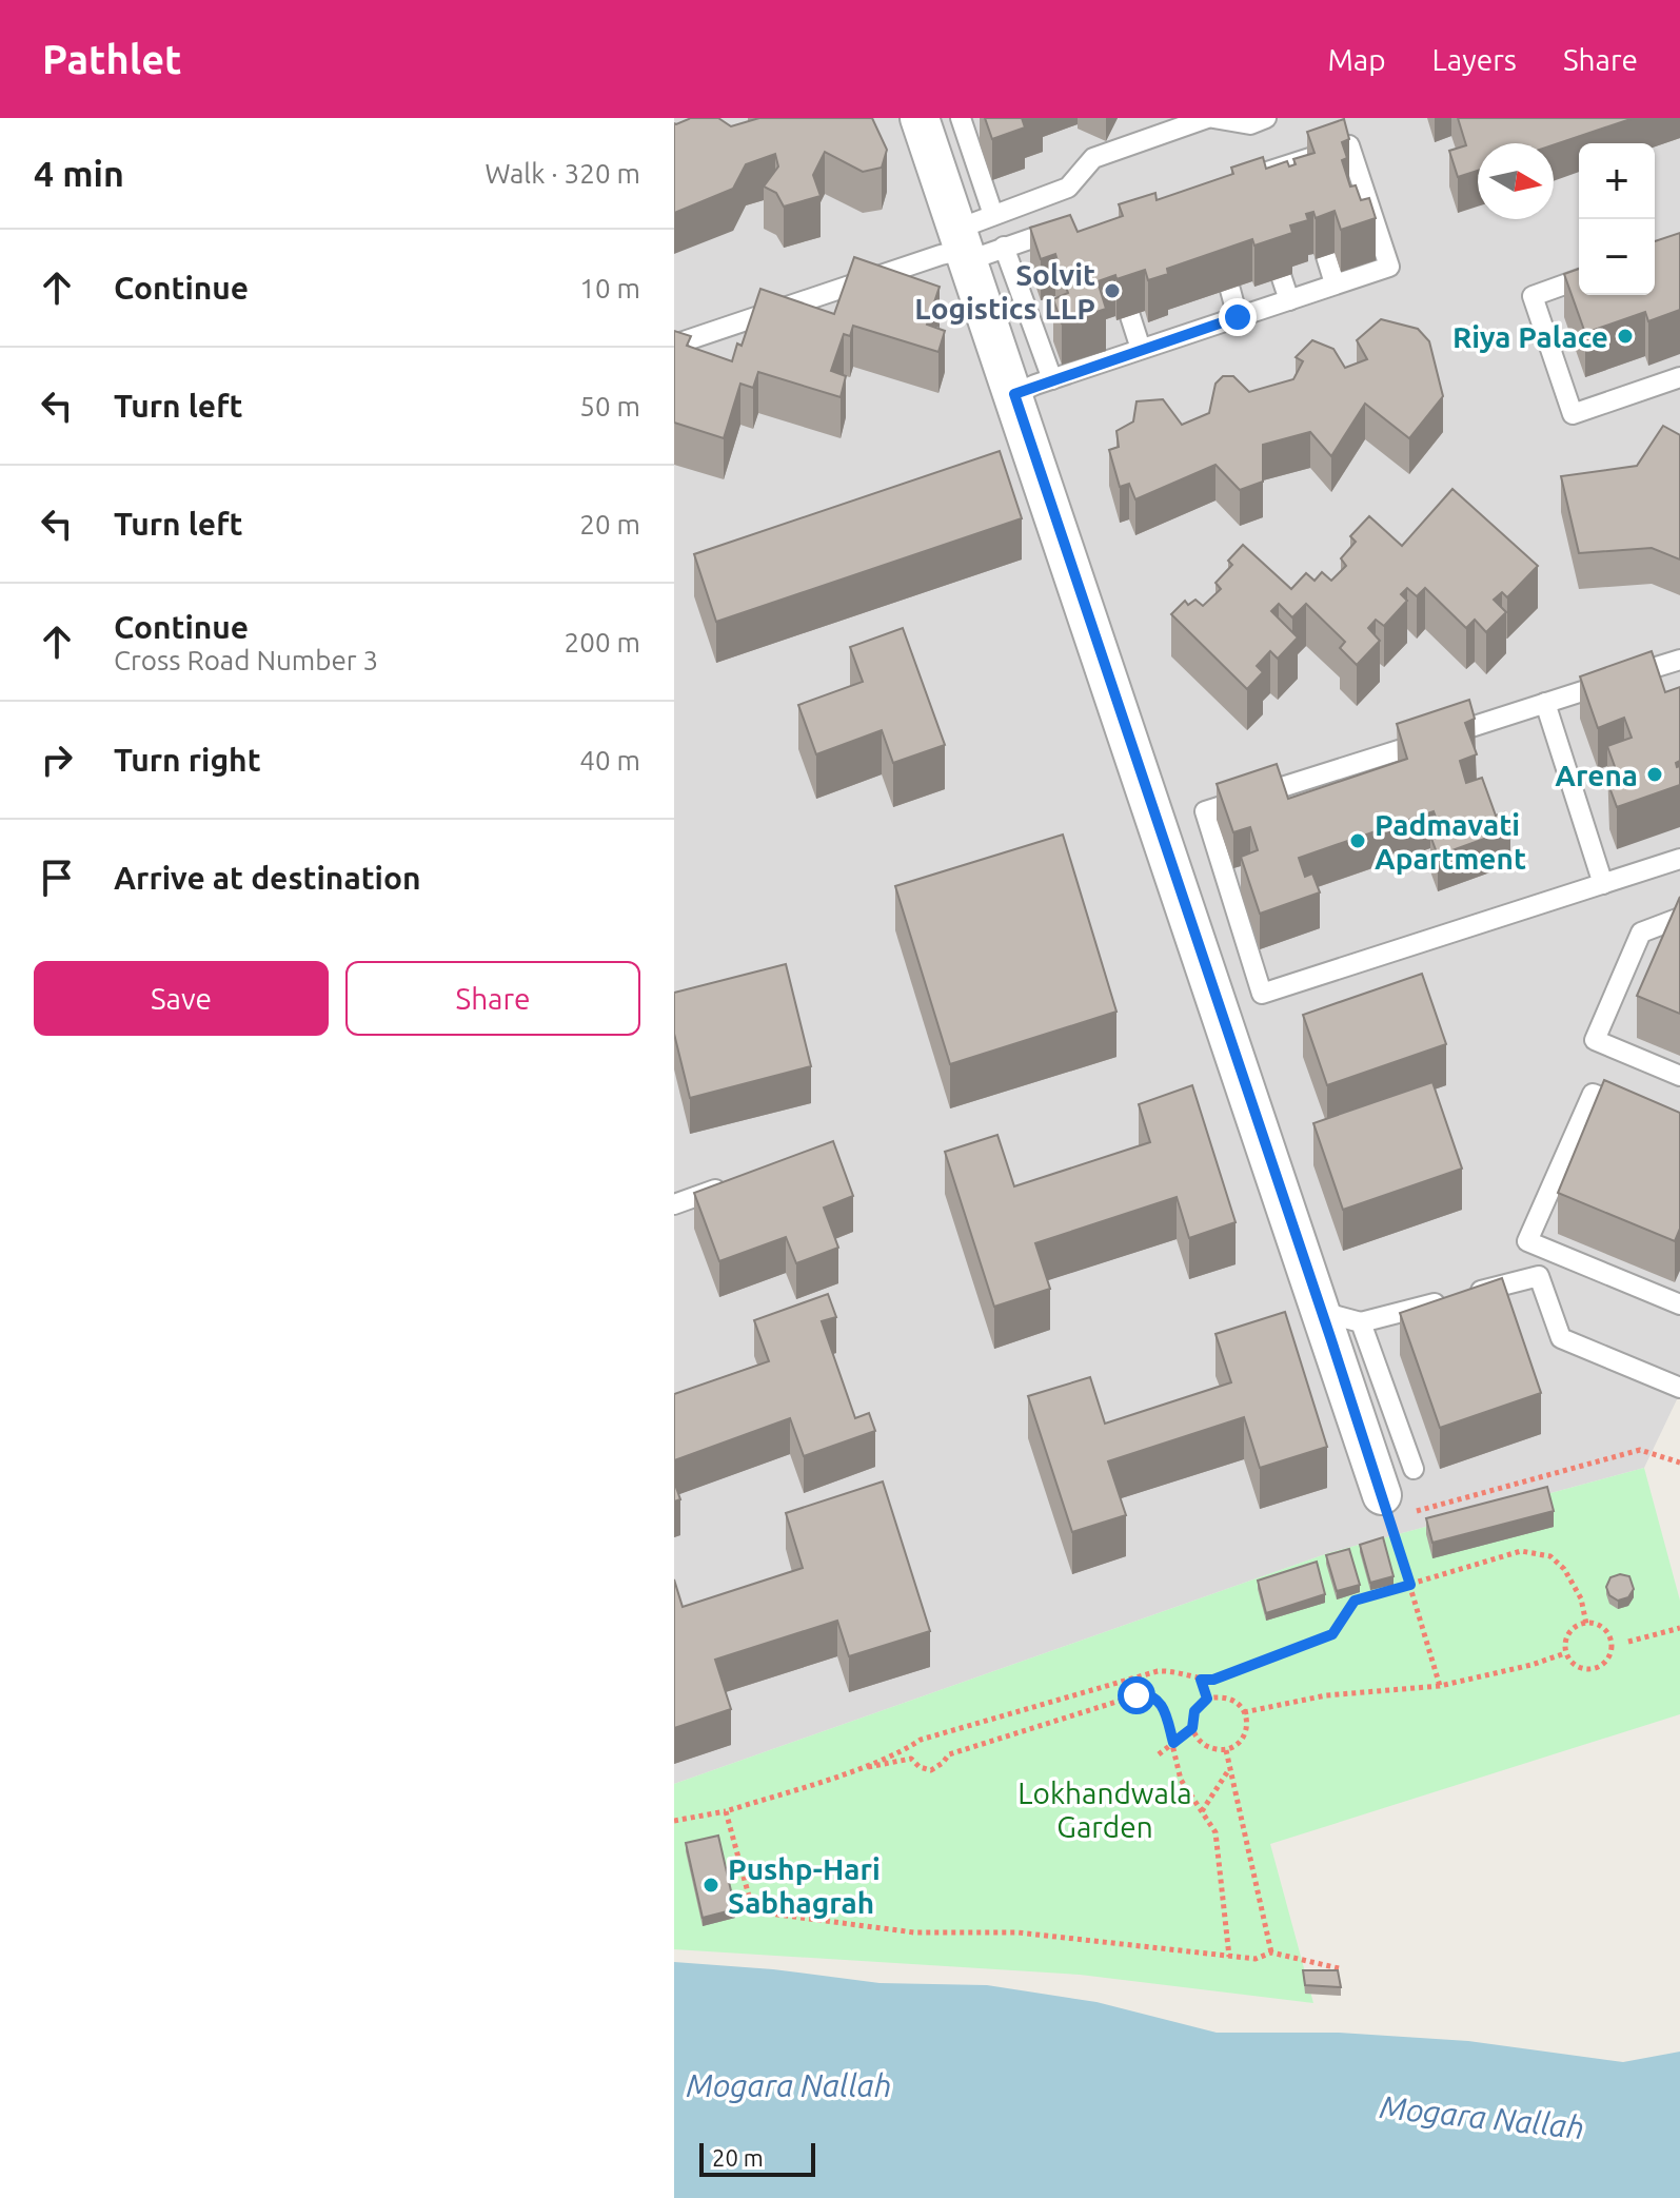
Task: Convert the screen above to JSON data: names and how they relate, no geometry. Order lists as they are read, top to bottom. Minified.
{"water":["Mogara Nallah"],"parks":["Lokhandwala Garden"],"places":["Solvit Logistics LLP","Riya Palace","Arena","Padmavati Apartment","Pushp-Hari Sabhagrah"],"scale_bar":"20 m","north":"right","page":{"header":"Pathlet","nav":["Map","Layers","Share"],"heading":["4 min","Walk · 320 m"],"map_buttons":["+","−"],"list":[["Continue","10 m"],["Turn left","50 m"],["Turn left","20 m"],["Continue","Cross Road Number 3","200 m"],["Turn right","40 m"],"Arrive at destination"],"buttons":["Save","Share"],"scale":"20 m"}}
